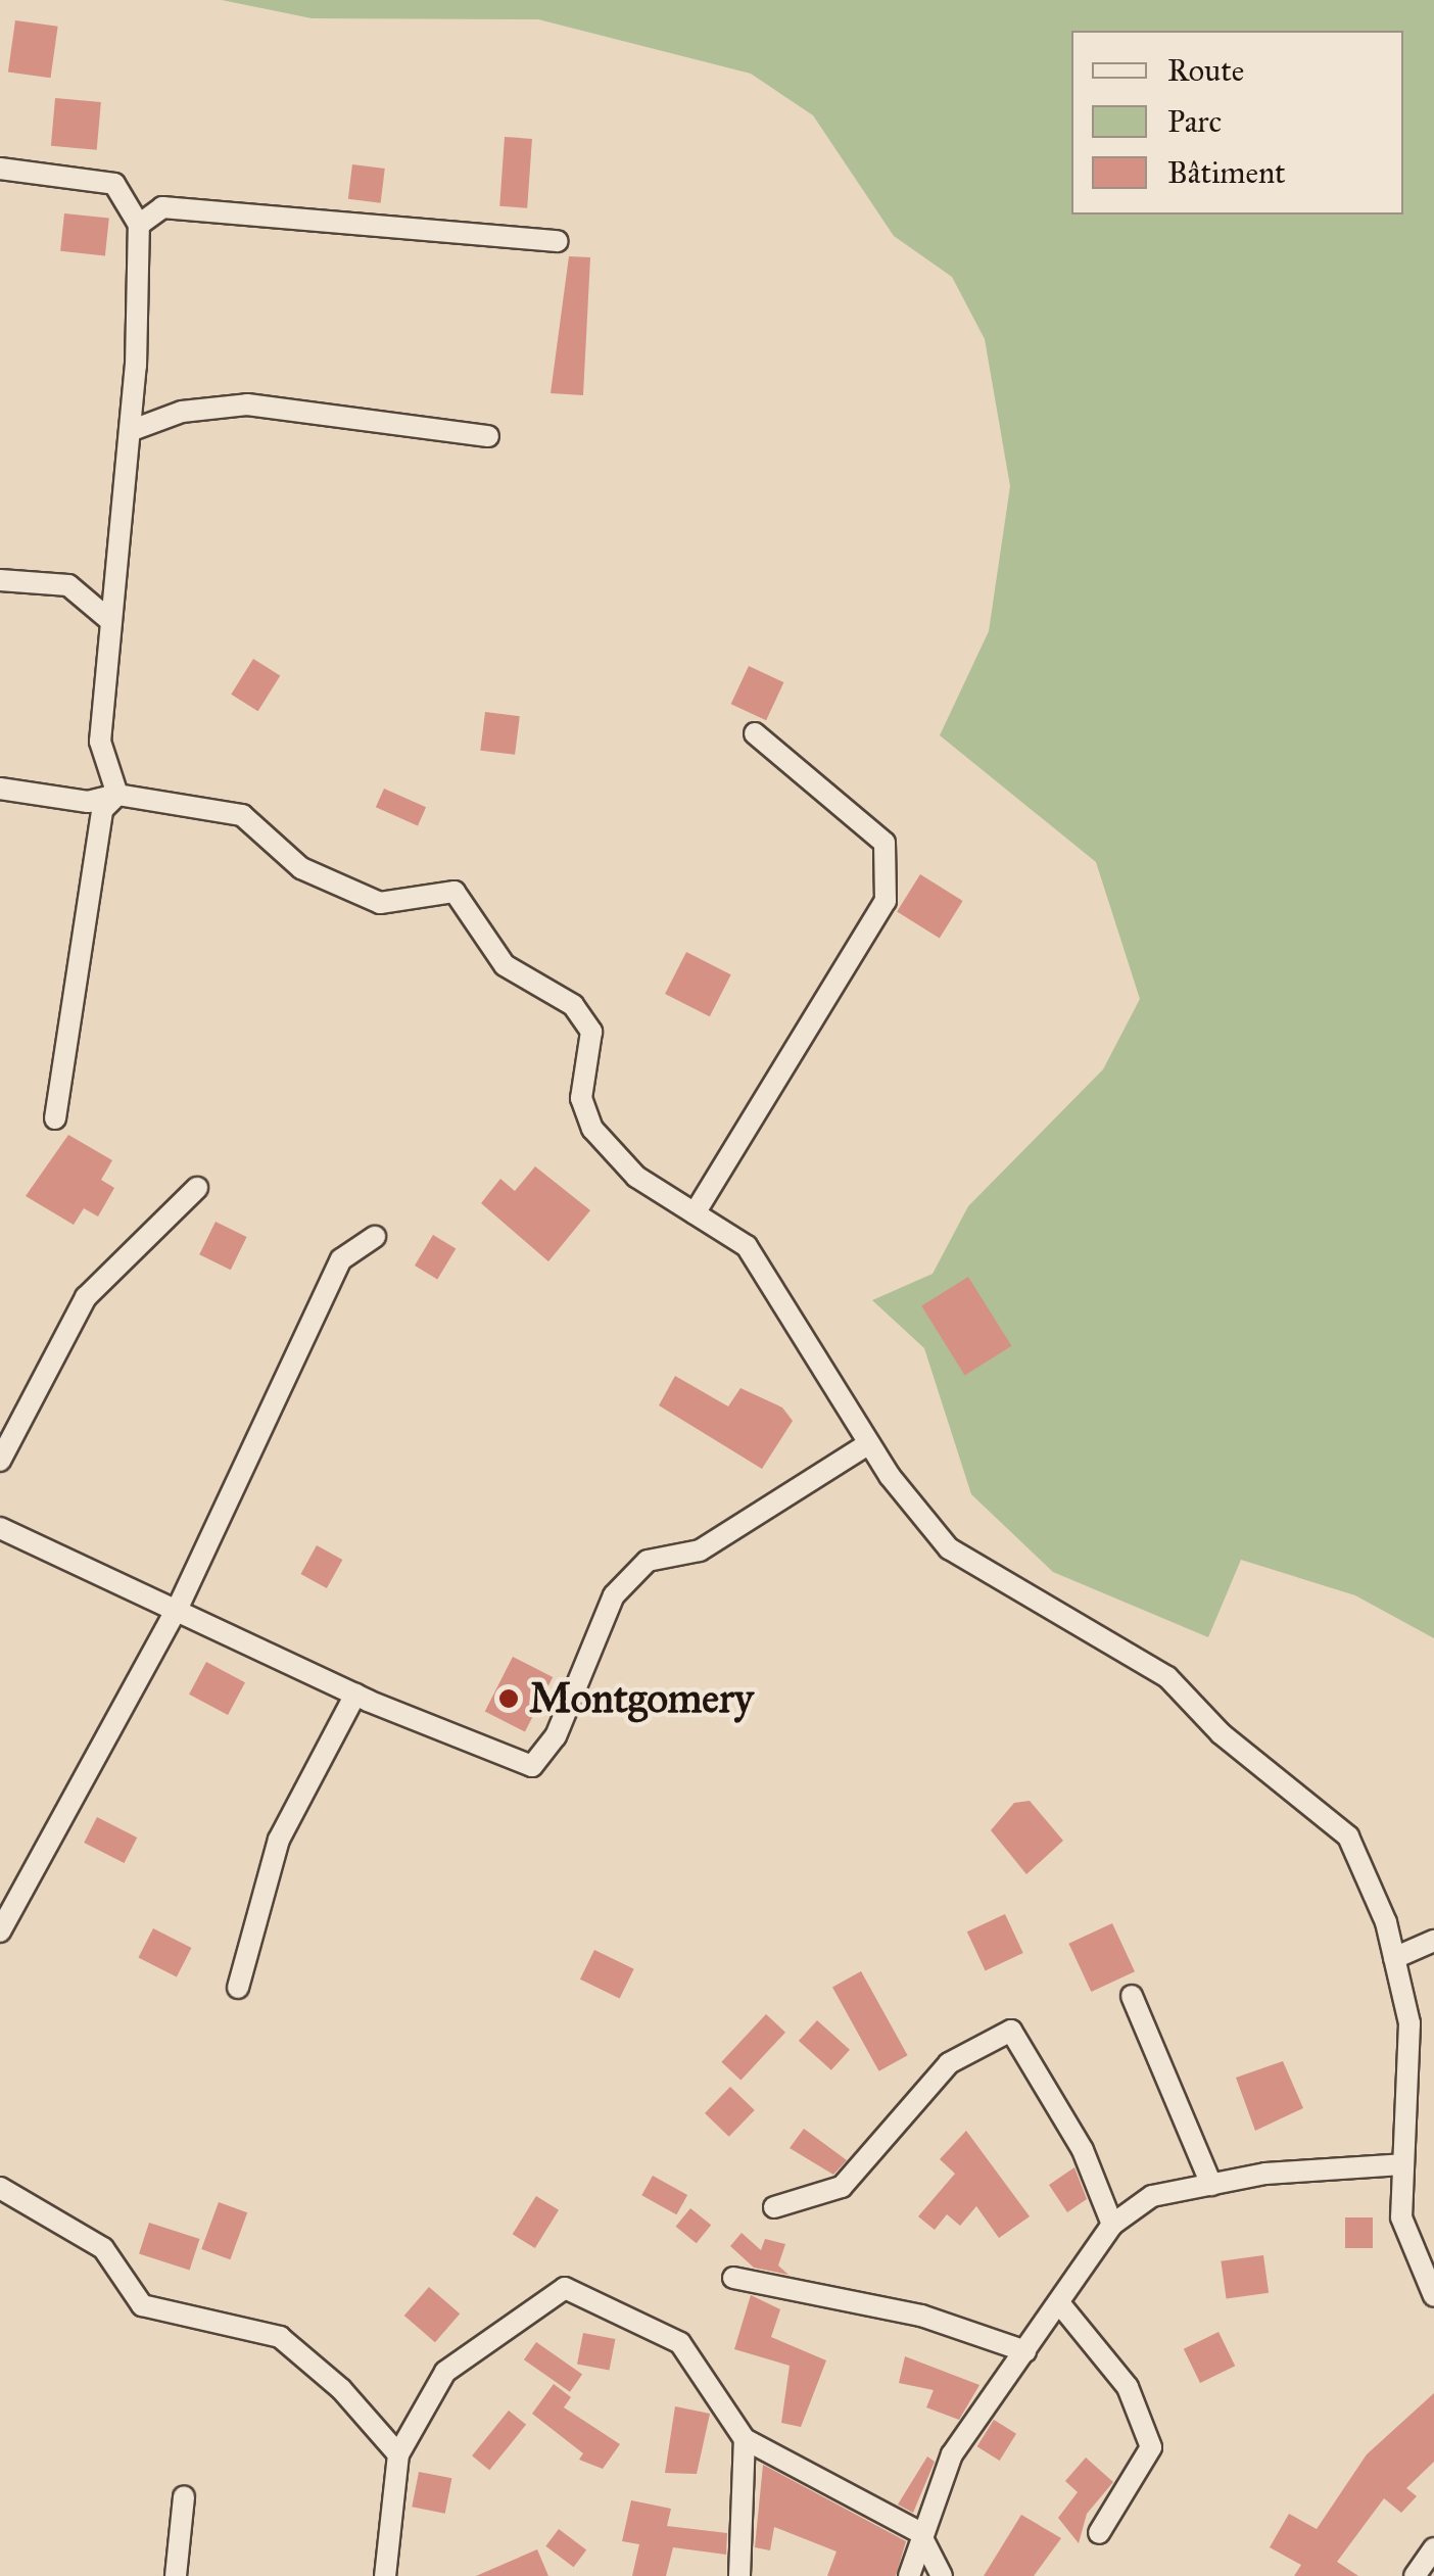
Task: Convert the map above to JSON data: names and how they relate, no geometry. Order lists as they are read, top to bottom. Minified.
{"places":["Montgomery"],"legend":["Route","Parc","Bâtiment"]}
